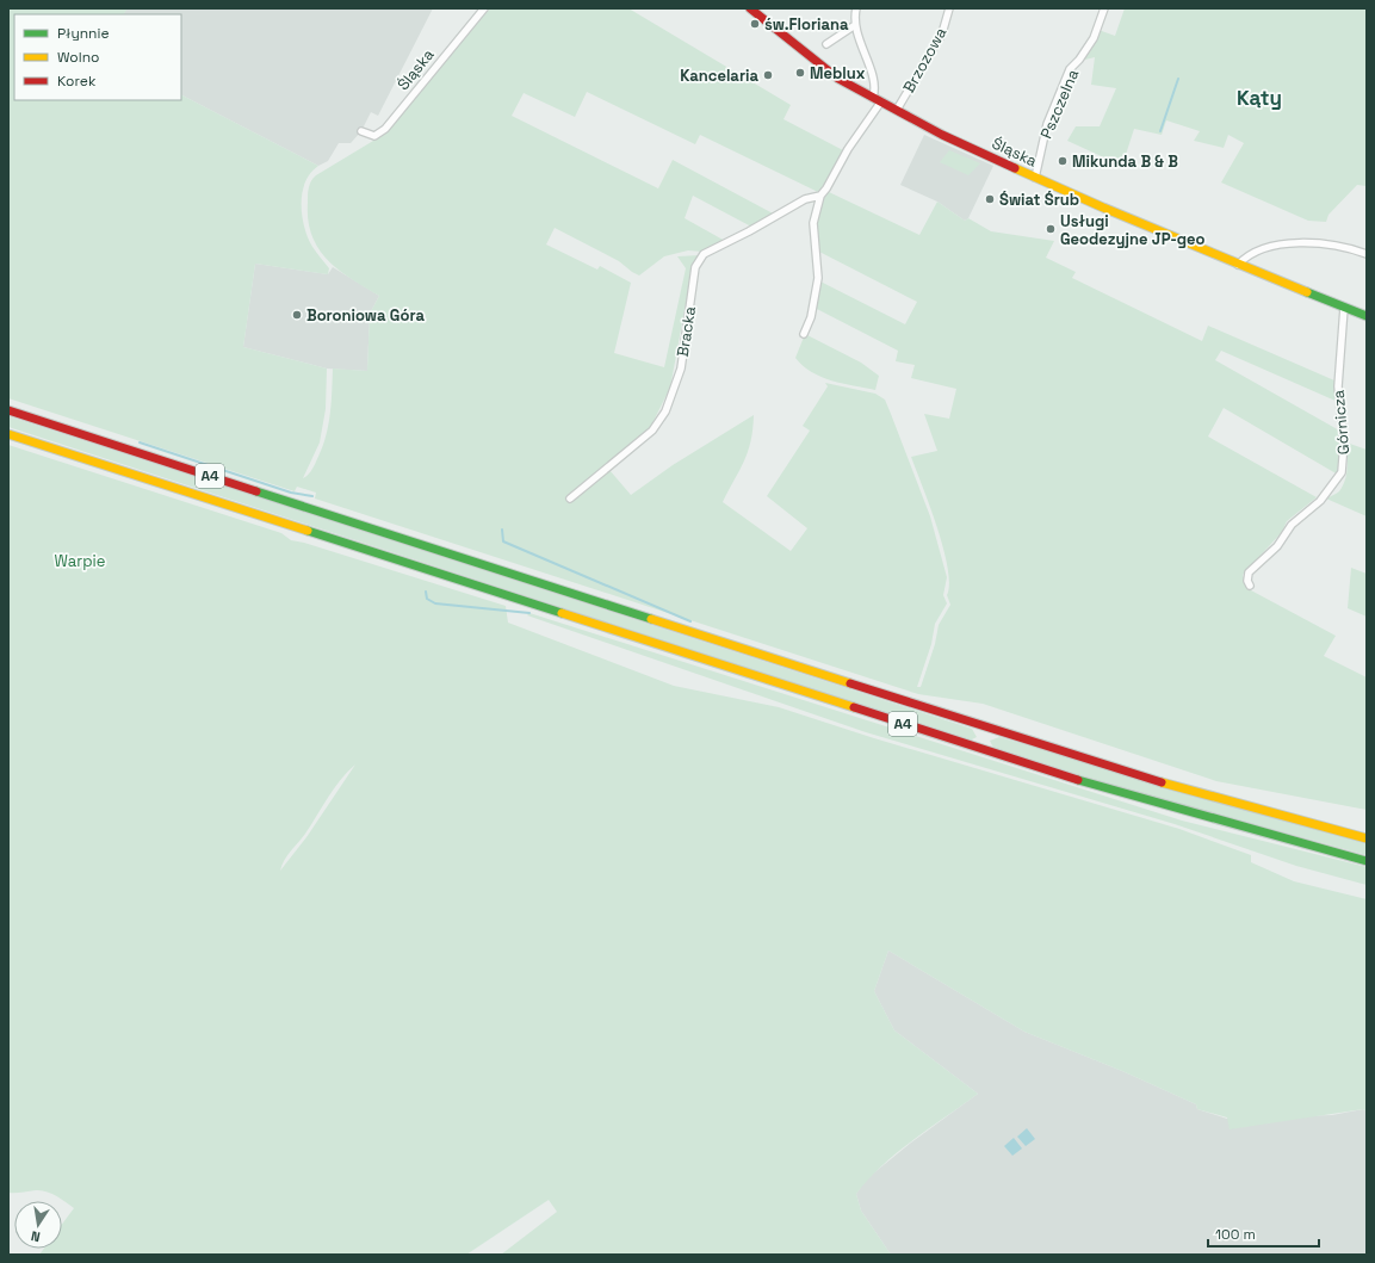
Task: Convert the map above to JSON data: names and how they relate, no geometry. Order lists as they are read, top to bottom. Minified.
{"streets":{"main road":["Śląska","A4"],"street":["Brzozowa","Pszczelna","Bracka","Górnicza"]},"crossings":[["Brzozowa","Śląska"],["Śląska","Pszczelna"],["Śląska","Górnicza"]],"districts":["Kąty"],"parks":["Warpie"],"places":["św.Floriana","Meblux","Kancelaria","Mikunda B & B","Świat Śrub","Usługi Geodezyjne JP-geo","Boroniowa Góra"],"legend":["Płynnie","Wolno","Korek"],"scale_bar":"100 m","north":"bottom"}
